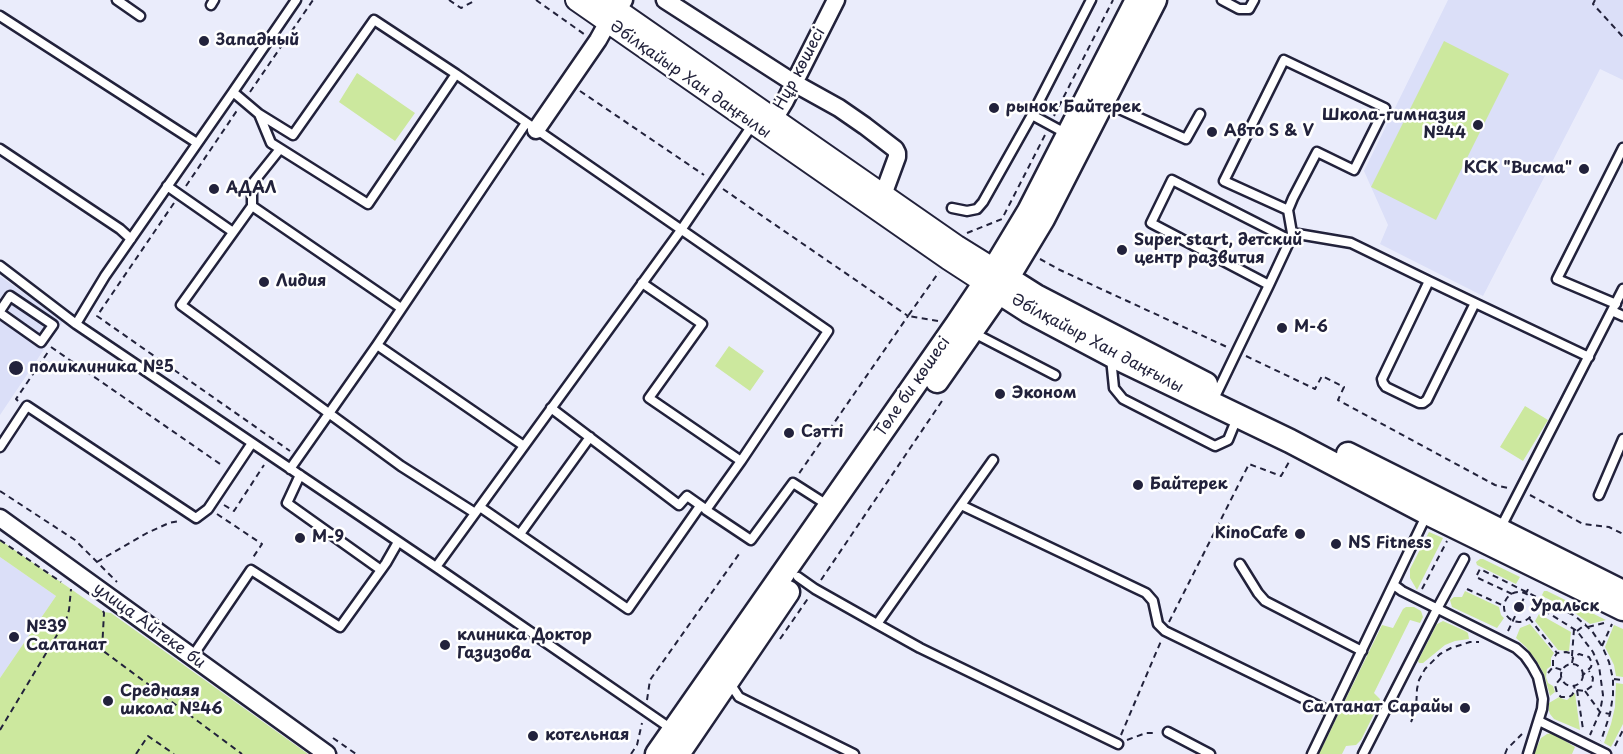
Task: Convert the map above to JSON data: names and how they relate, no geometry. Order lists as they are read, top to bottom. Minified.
{"streets":{"main road":["Әбілқайыр Хан даңғылы","Төле би көшесі"],"street":["Нұр көшесі","улица Айтеке би"]},"crossings":[["Нұр көшесі","Әбілқайыр Хан даңғылы"],["Әбілқайыр Хан даңғылы","Төле би көшесі"]],"places":["Западный","рынок Байтерек","Школа-гимназия №44","Авто S & V","КСК \"Висма\"","АДАЛ","Super start, детский центр развития","Лидия","M-6","поликлиника №5","Эконом","Cәтті","Байтерек","KinoCafe","M-9","NS Fitness","Уральск","№39 Салтанат","клиника Доктор Газизова","Среднаяя школа №46","Салтанат Сарайы","котельная"]}
